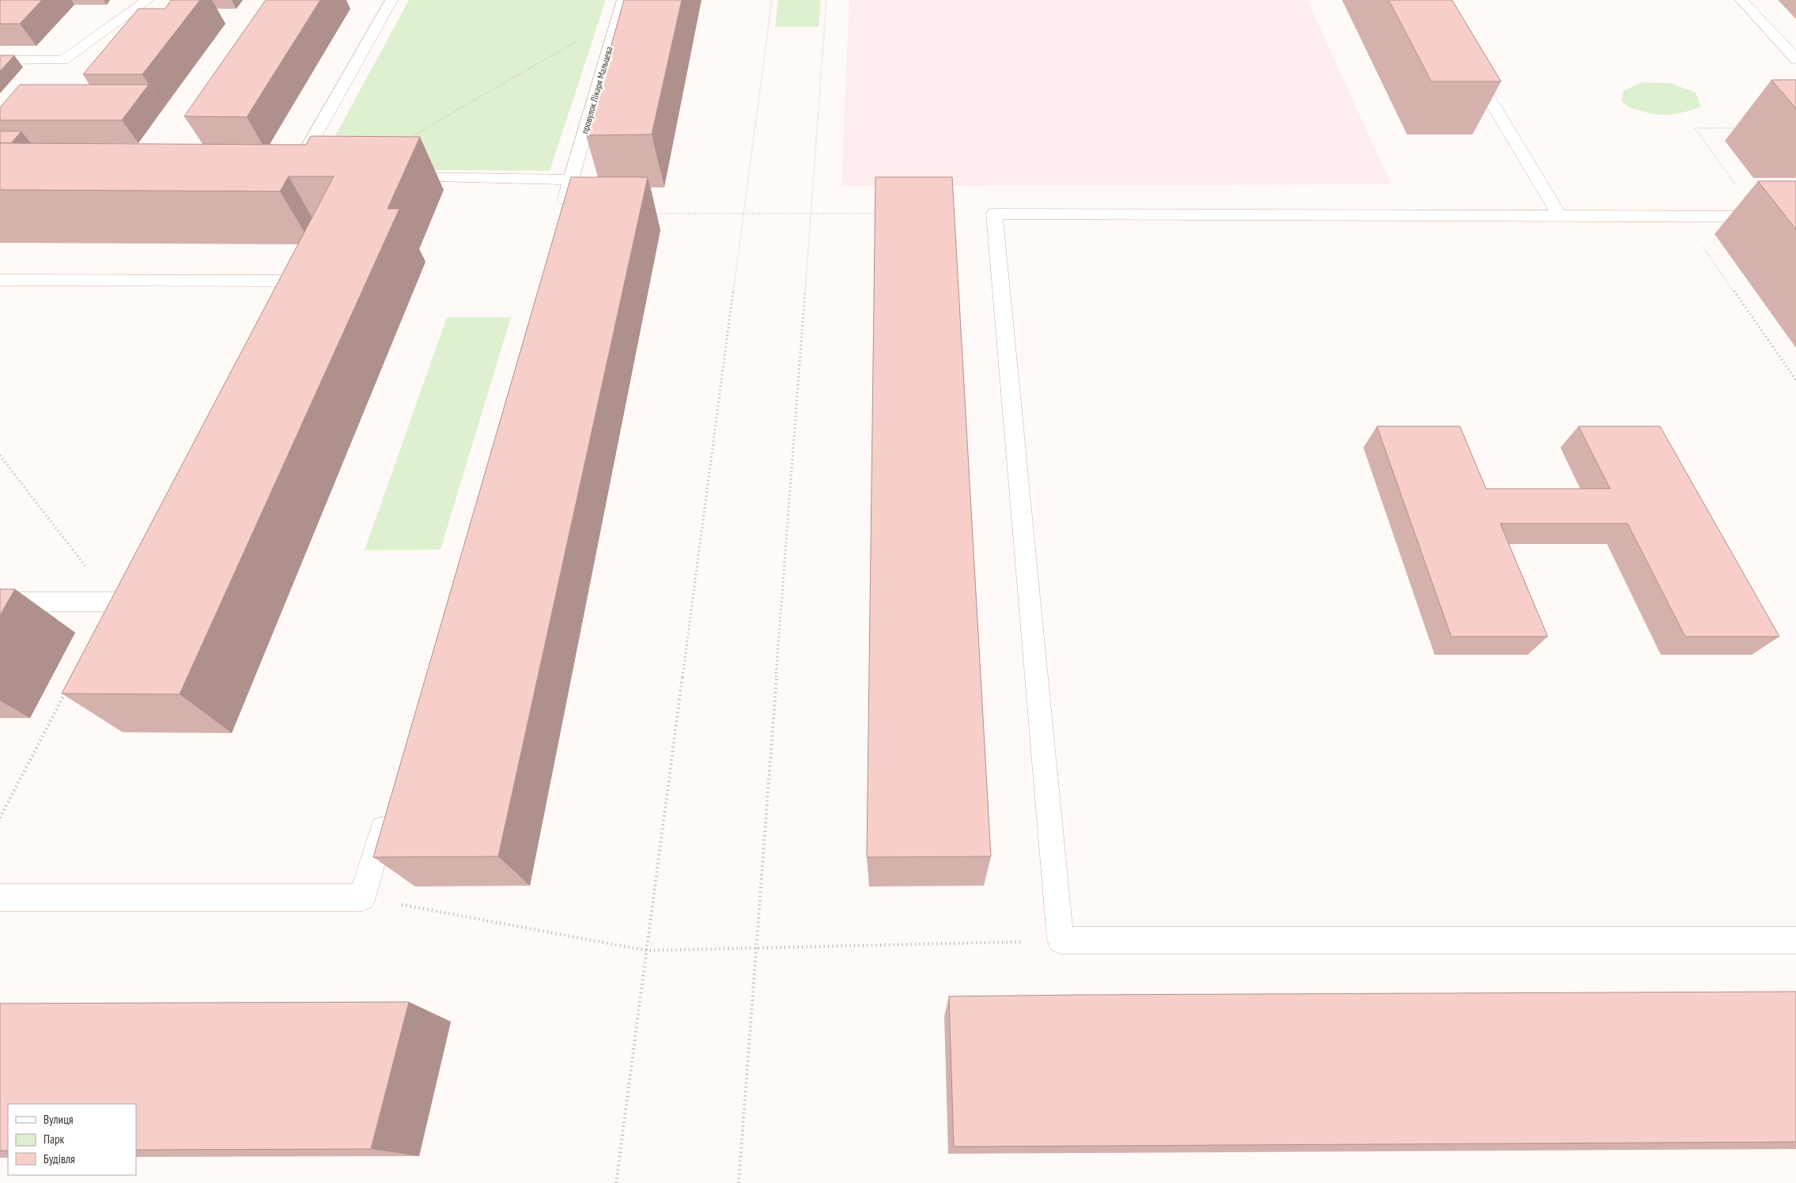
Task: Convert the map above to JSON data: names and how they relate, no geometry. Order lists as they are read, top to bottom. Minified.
{"streets":{"street":["провулок Лікаря Мальцева"]},"legend":["Вулиця","Парк","Будівля"]}
